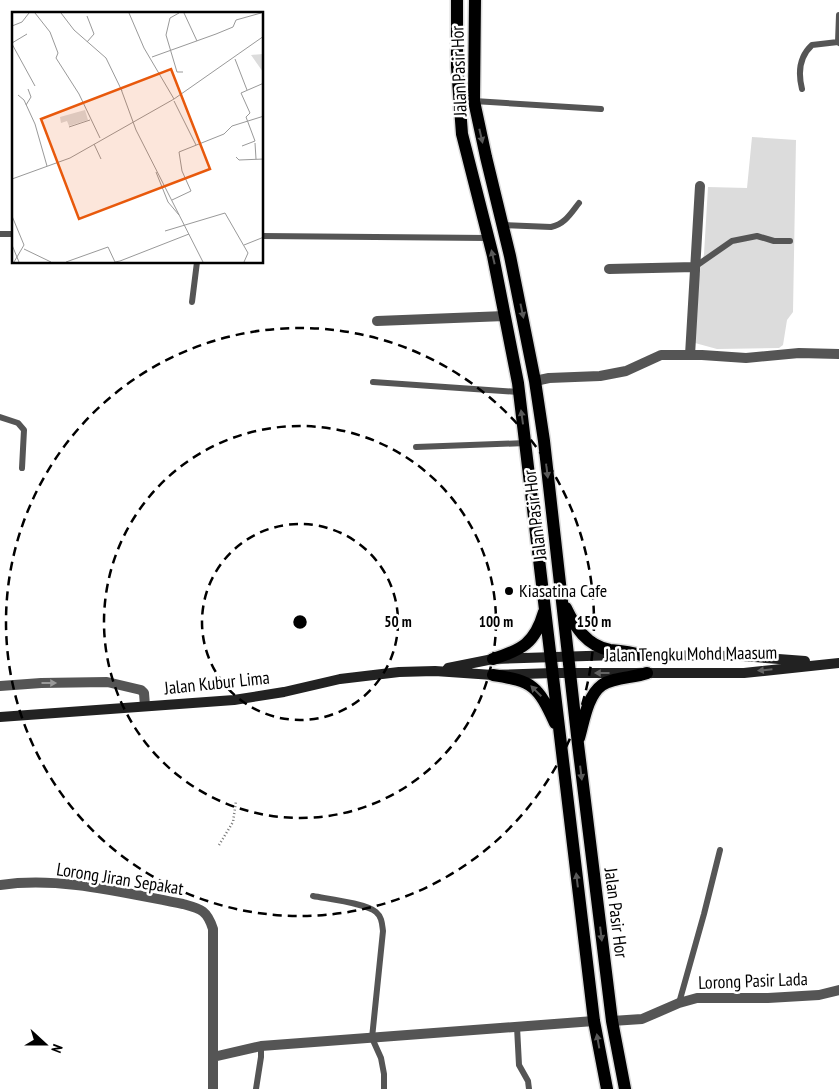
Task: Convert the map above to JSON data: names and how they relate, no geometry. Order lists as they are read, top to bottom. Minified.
{"streets":{"main road":["Jalan Pasir Hor","Jalan Tengku Mohd Maasum","Jalan Kubur Lima"],"street":["Lorong Jiran Sepakat","Lorong Pasir Lada"]},"crossings":[["Jalan Pasir Hor","Jalan Tengku Mohd Maasum"],["Jalan Pasir Hor","Jalan Kubur Lima"],["Jalan Pasir Hor","Lorong Pasir Lada"],["Jalan Tengku Mohd Maasum","Jalan Kubur Lima"]],"places":["Kiasatina Cafe"],"north":"right","rings":["50 m","100 m","150 m"]}
